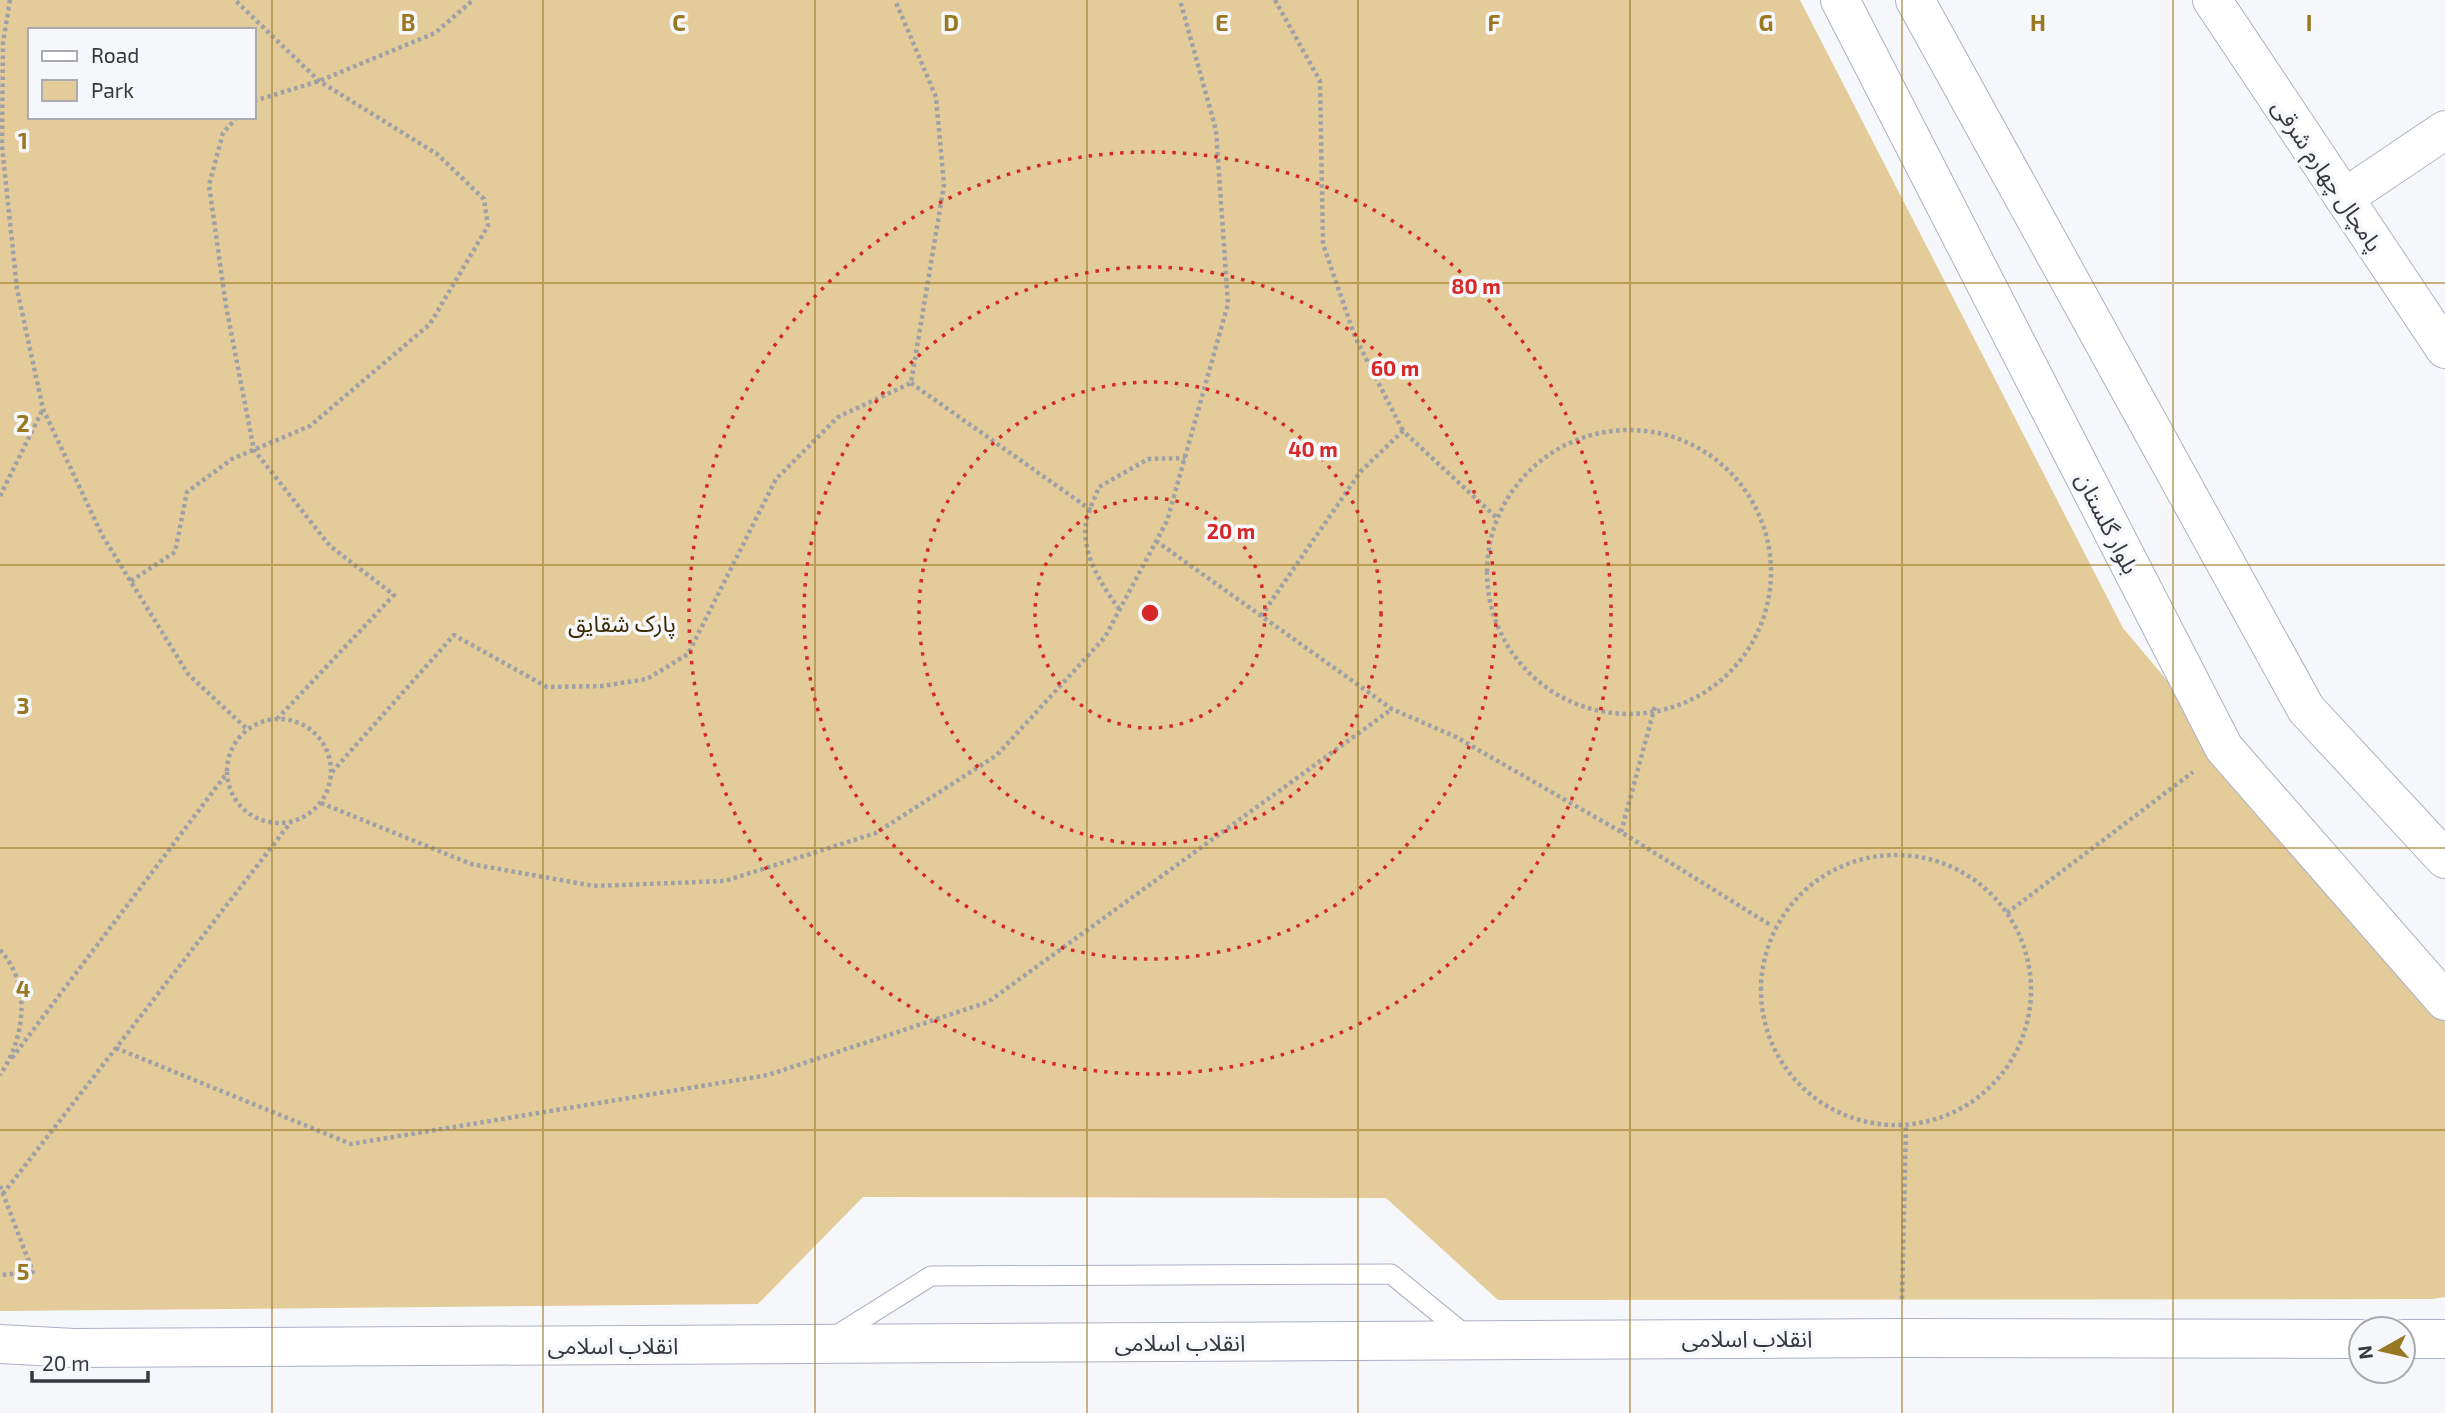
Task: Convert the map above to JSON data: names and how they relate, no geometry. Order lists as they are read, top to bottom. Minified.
{"streets":{"street":["پامچال چهارم شرقی","بلوار گلستان","انقلاب اسلامی"]},"parks":["پارک شقایق"],"legend":["Road","Park"],"scale_bar":"20 m","north":"left","grid":{"columns":["B","C","D","E","F","G","H","I"],"rows":["1","2","3","4","5"]},"rings":["80 m","60 m","40 m","20 m"]}
